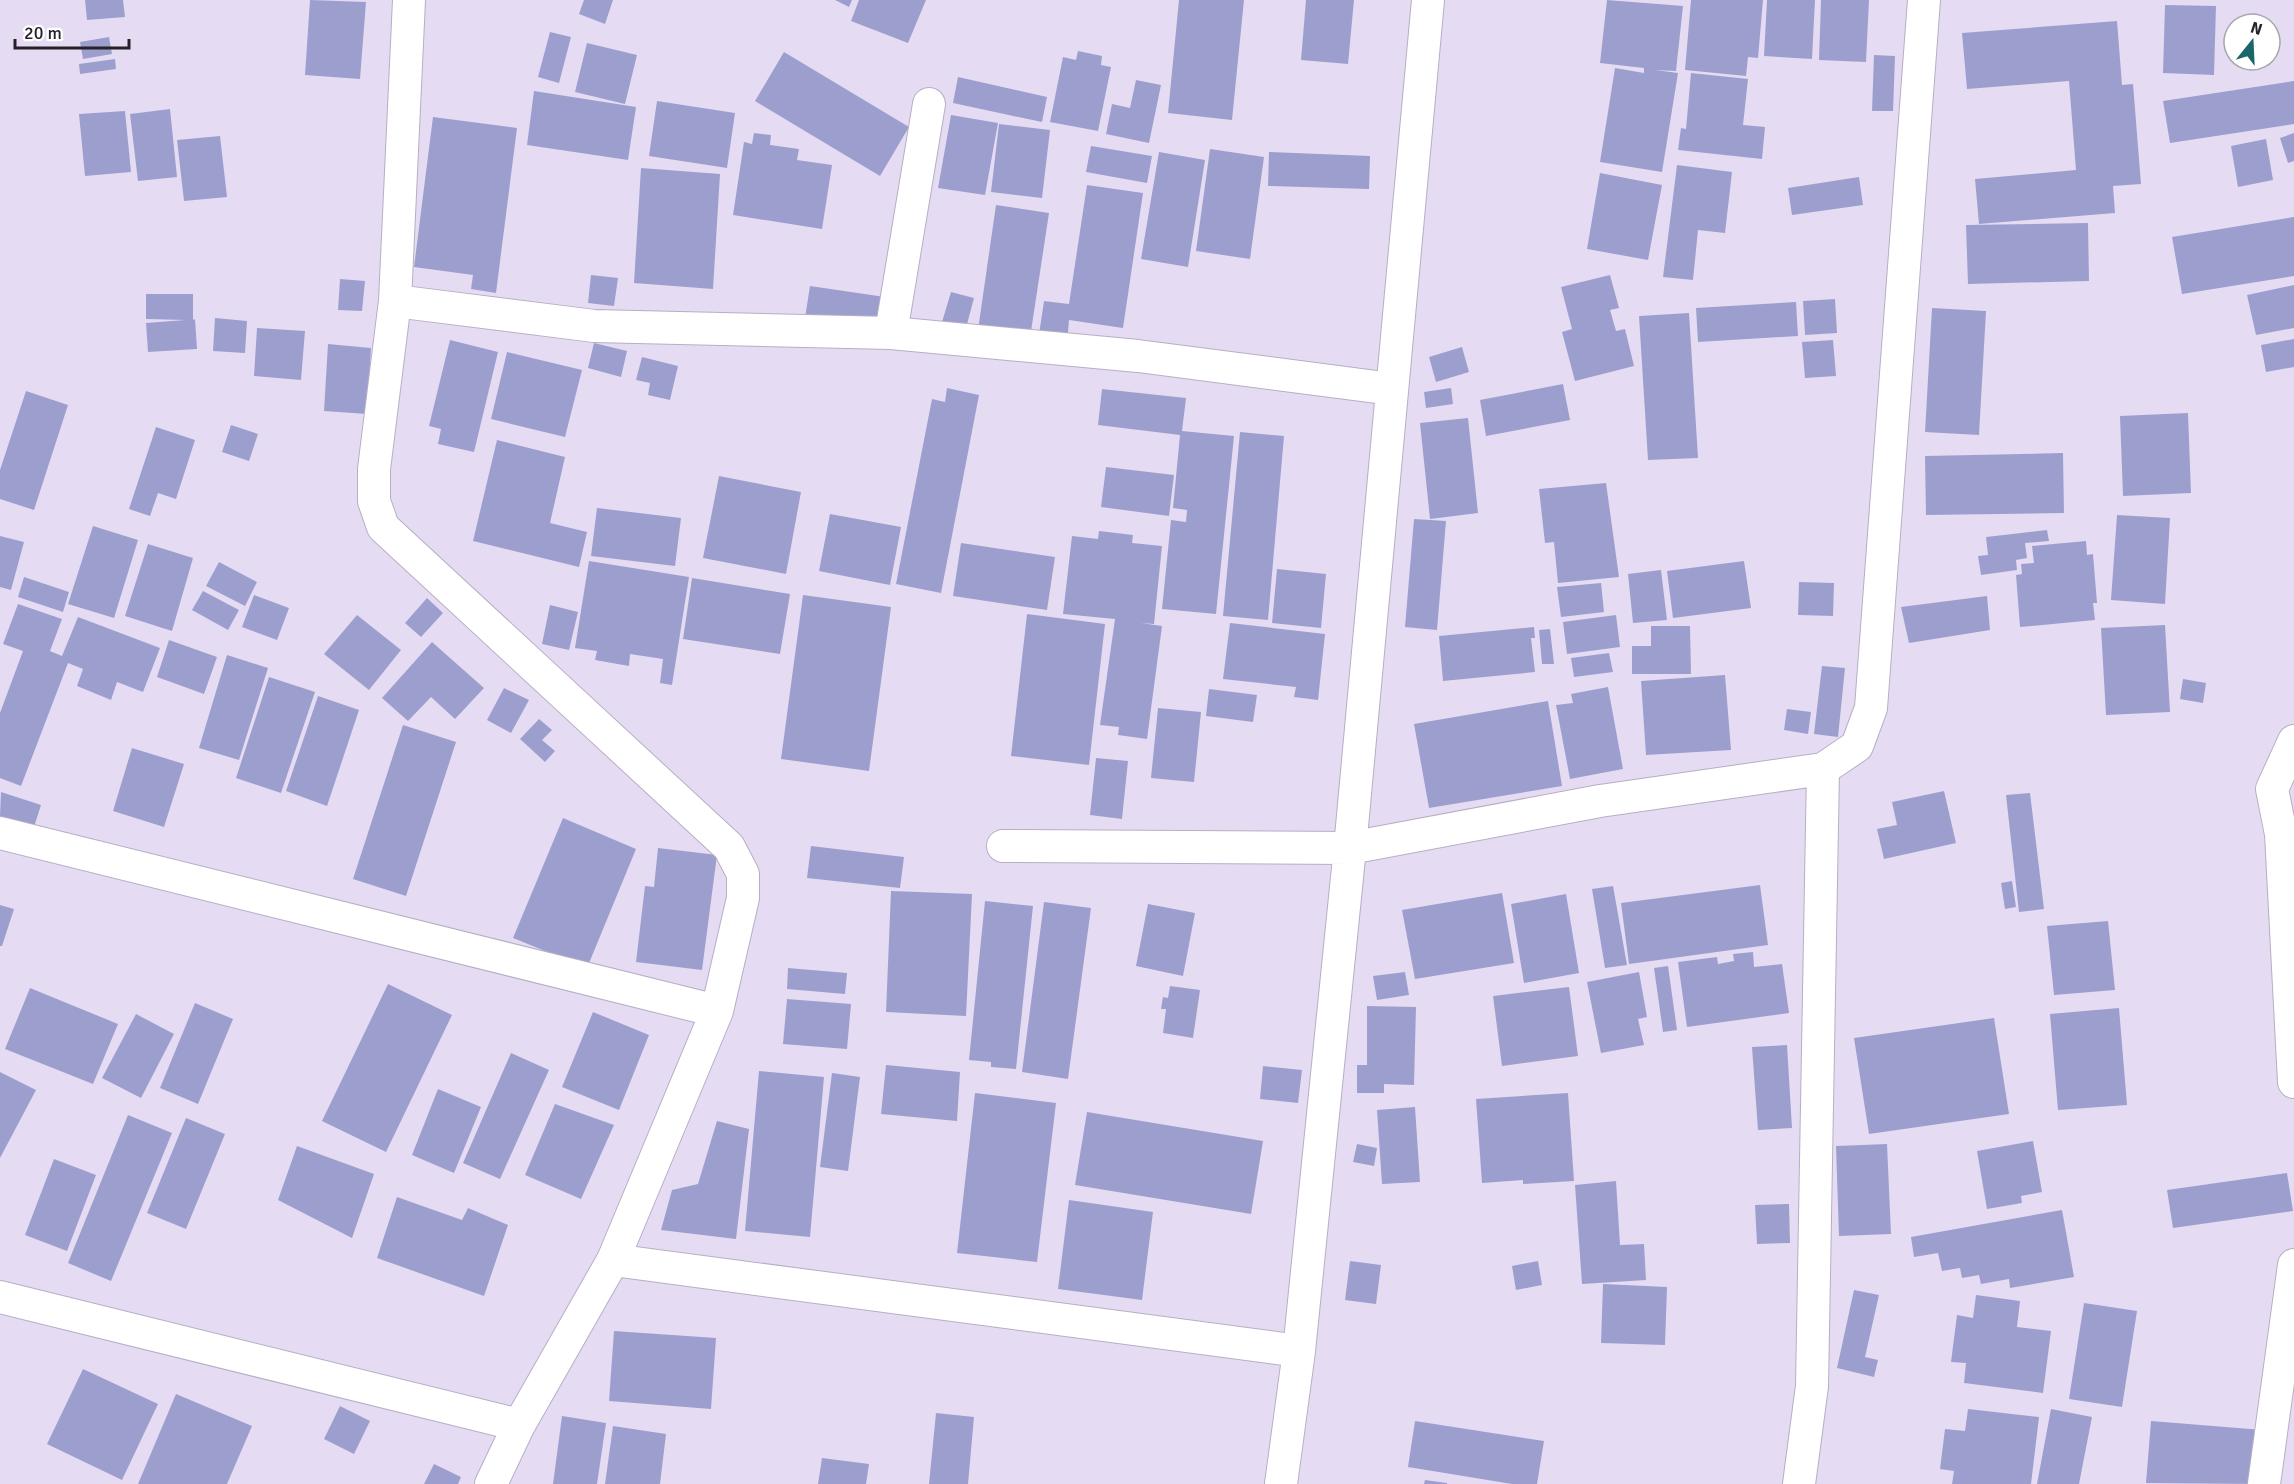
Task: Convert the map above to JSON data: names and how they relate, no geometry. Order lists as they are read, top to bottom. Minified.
{"scale_bar":"20 m","north":"top"}
